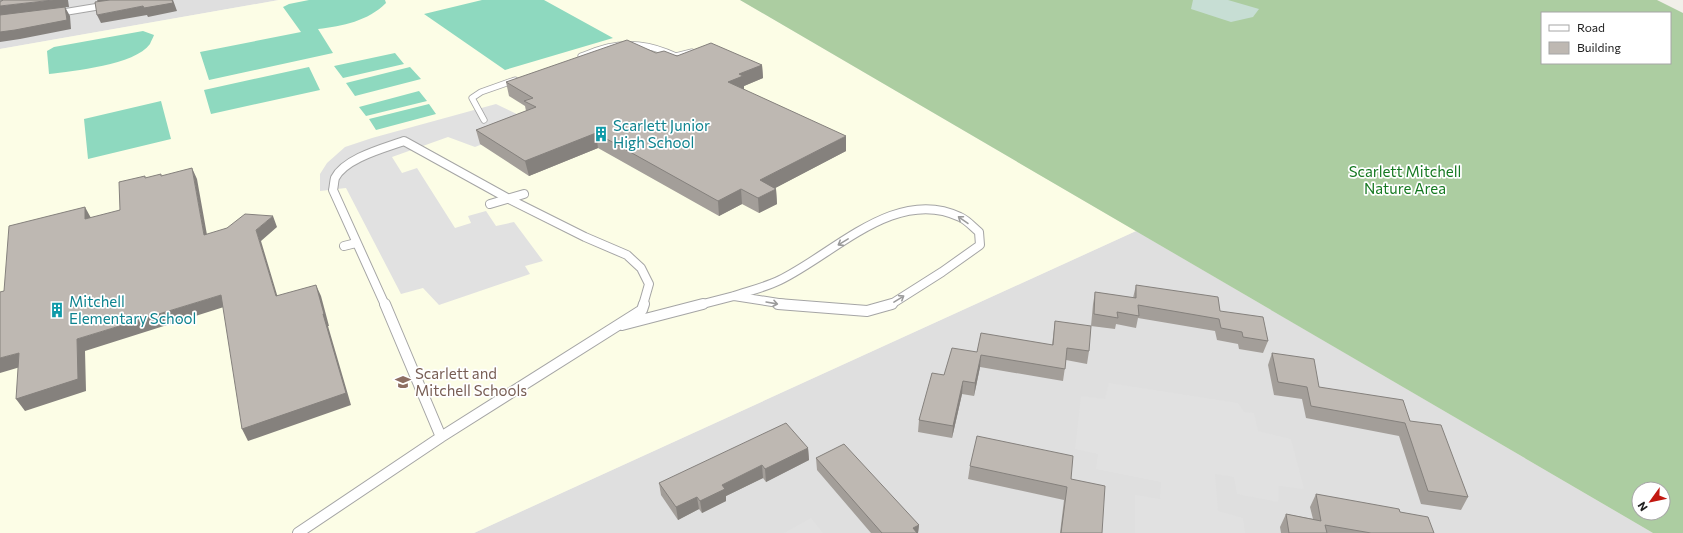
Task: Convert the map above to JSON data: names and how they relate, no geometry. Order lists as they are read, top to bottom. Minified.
{"parks":["Scarlett Mitchell Nature Area"],"places":{"building":["Scarlett Junior High School","Mitchell Elementary School"],"school or university":["Scarlett and Mitchell Schools"]},"legend":["Road","Building"],"north":"bottom left"}
